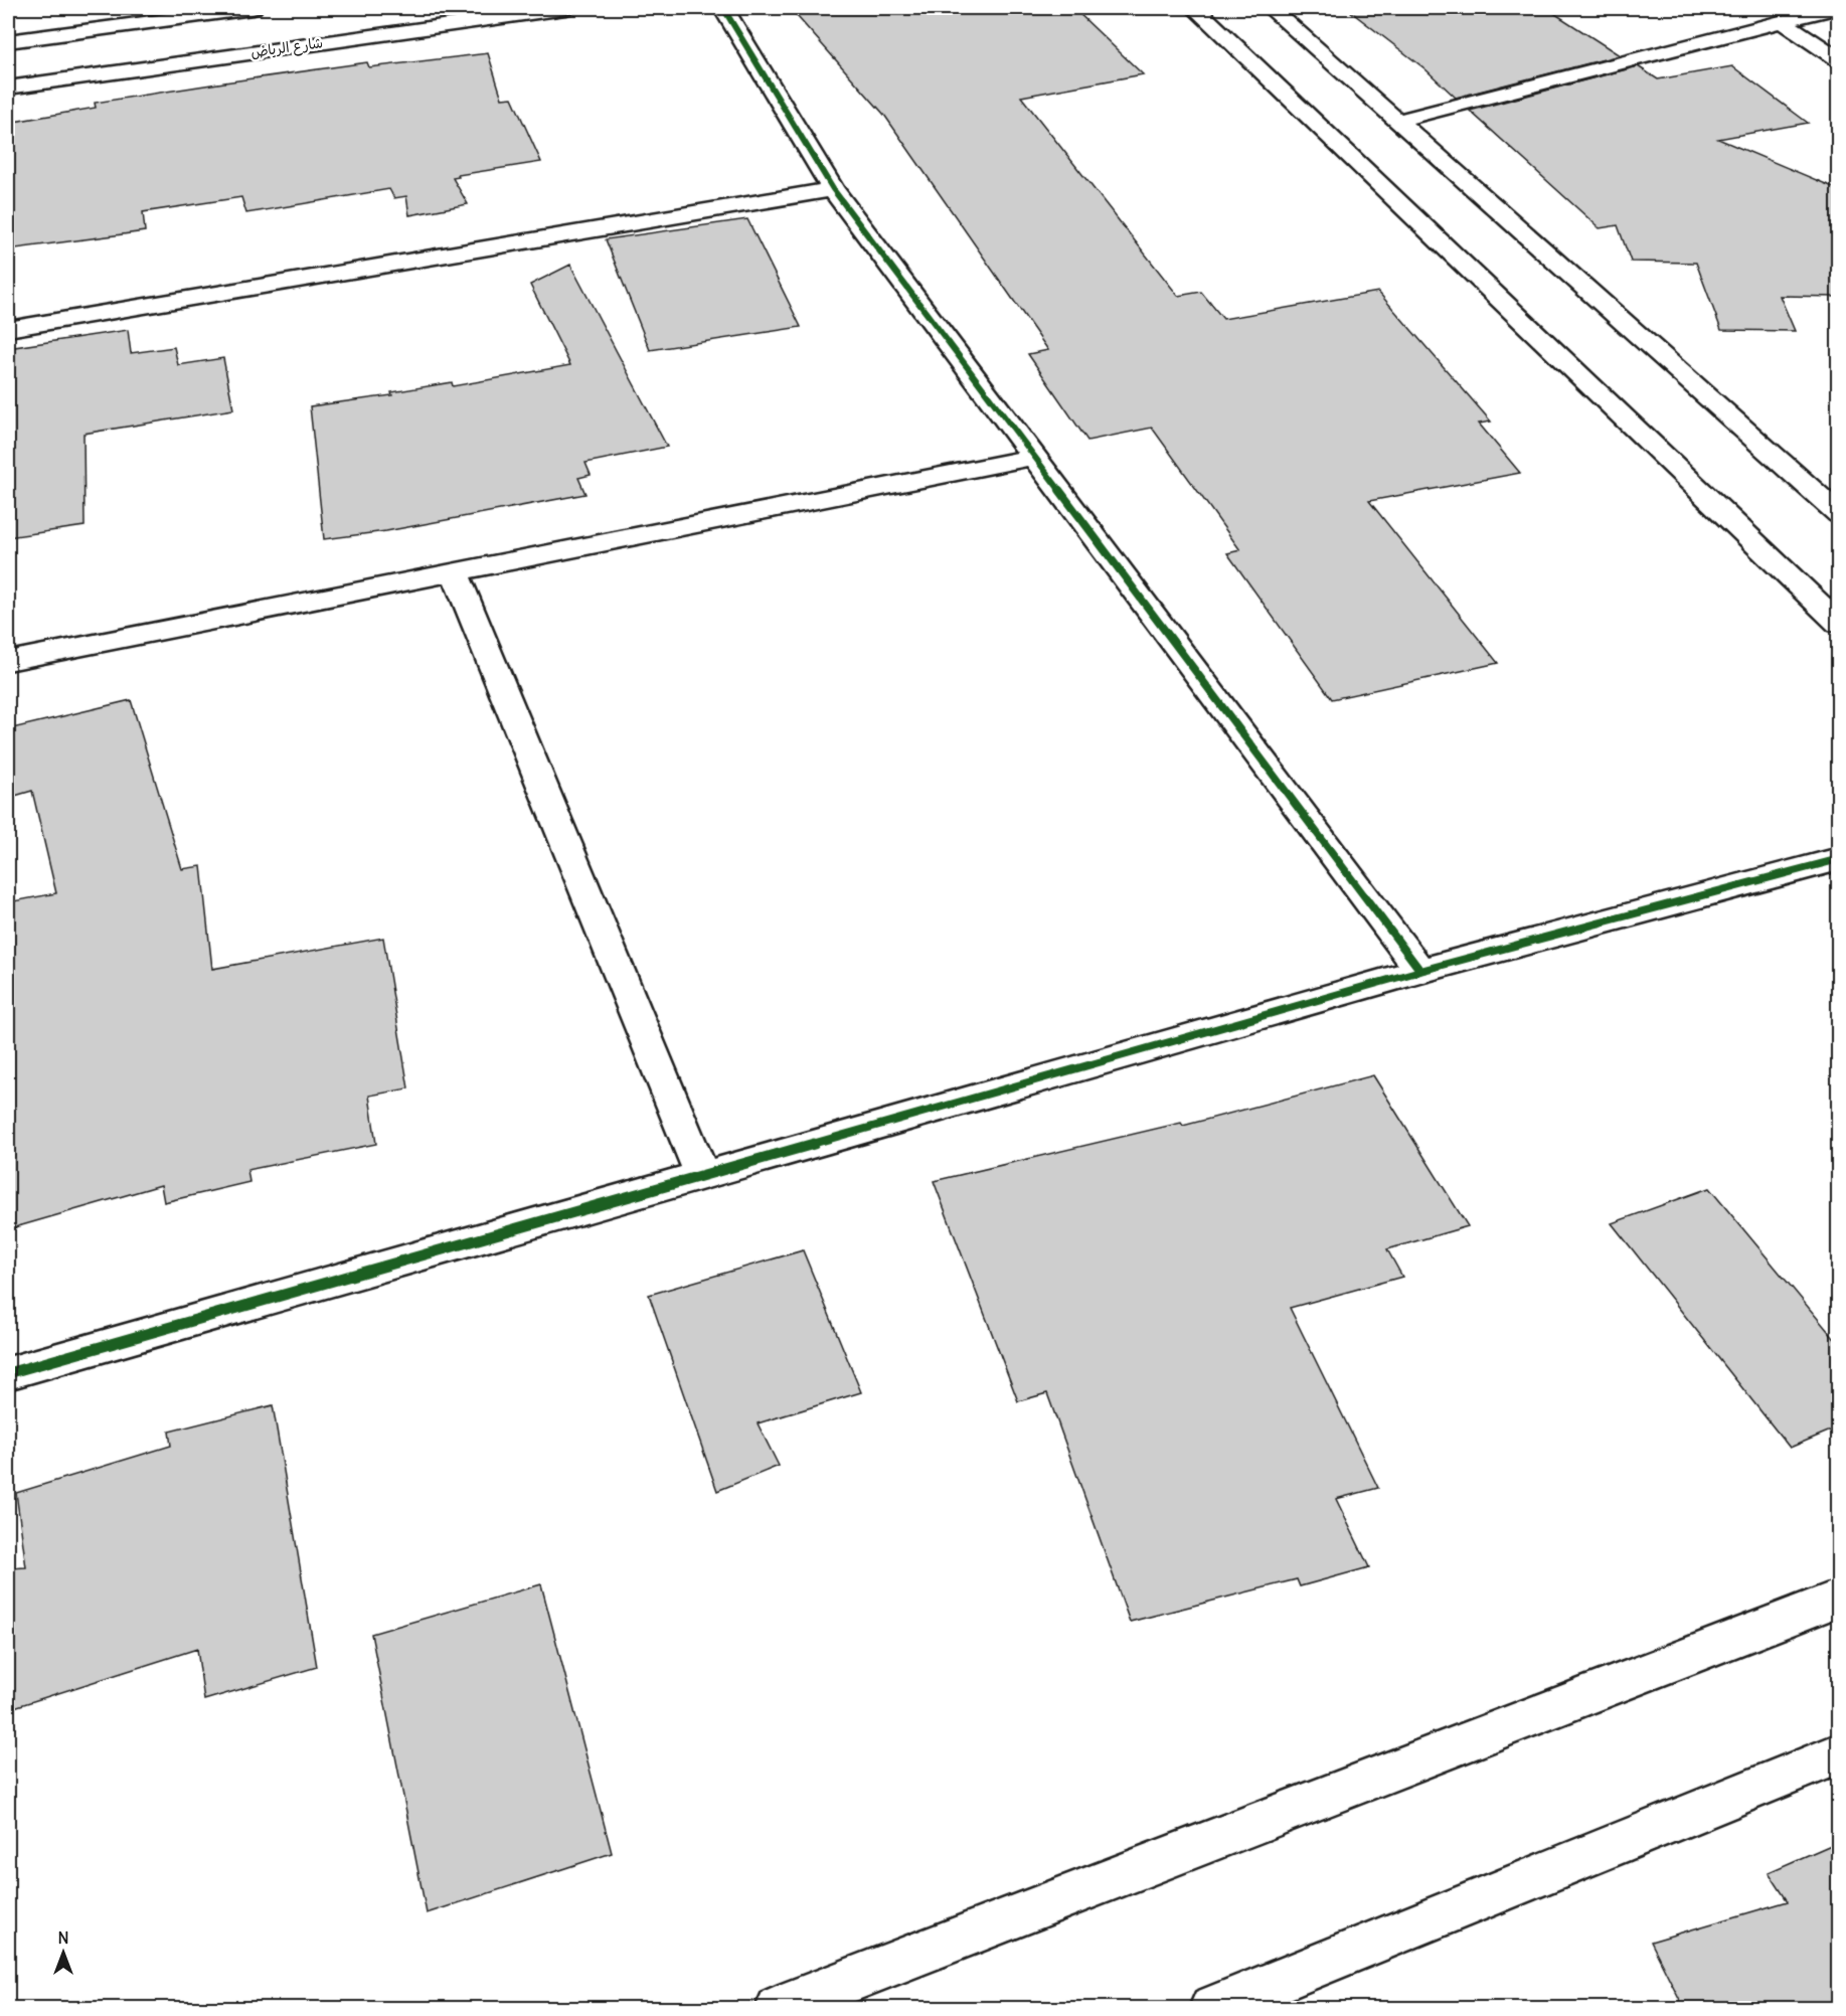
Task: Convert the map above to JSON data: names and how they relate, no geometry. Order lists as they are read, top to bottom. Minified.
{"streets":{"street":["شارع الرياض"]},"north":"top"}
